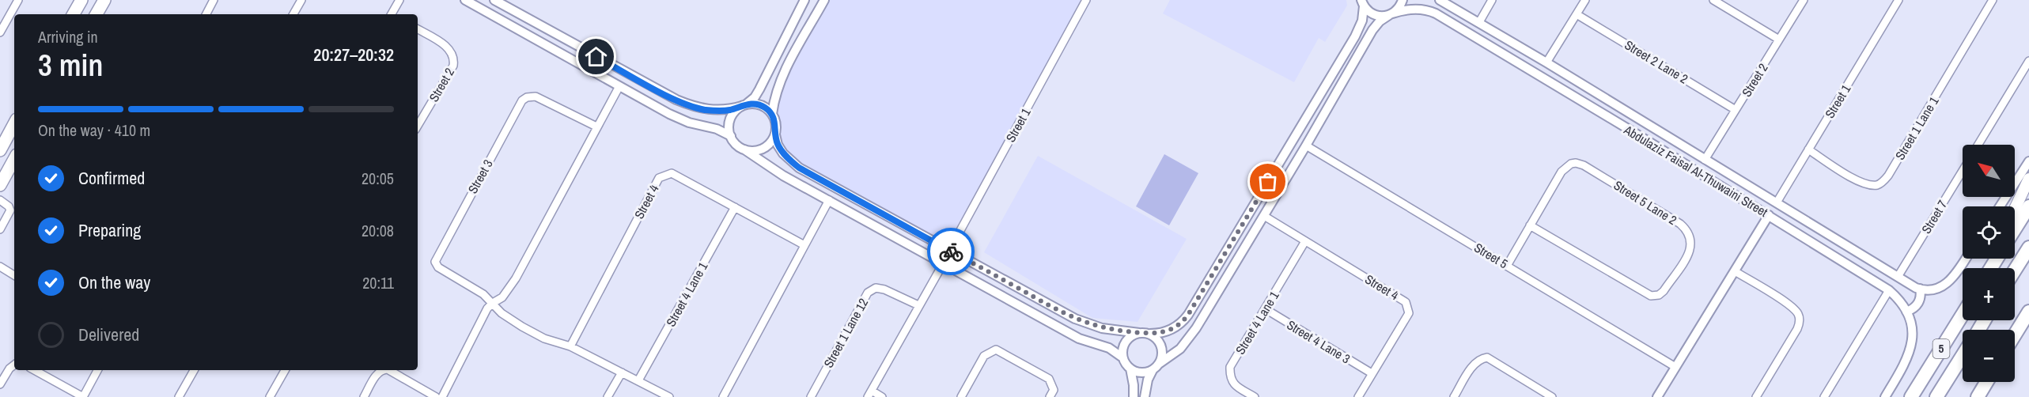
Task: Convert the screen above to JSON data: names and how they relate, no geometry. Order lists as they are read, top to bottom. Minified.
{"streets":{"highway":["5"],"street":["Street 2 Lane 2","Street 2","Street 1","Street 1 Lane 1","Abdulaziz Faisal Al-Thuwaini Street","Street 3","Street 4","Street 5 Lane 2","Street 7","Street 5","Street 4 Lane 1","Street 1 Lane 12","Street 4 Lane 3"]},"crossings":[["Street 2 Lane 2","Street 2"],["Street 2","Abdulaziz Faisal Al-Thuwaini Street"],["Street 1","Street 1 Lane 1"],["Street 1","Abdulaziz Faisal Al-Thuwaini Street"],["Abdulaziz Faisal Al-Thuwaini Street","Street 7"],["Street 4","Street 4 Lane 1"],["Street 4","Street 4 Lane 3"],["Street 5 Lane 2","Street 5"],["Street 4 Lane 1","Street 4 Lane 3"]],"north":"top left","page":{"heading":["3 min","Arriving in","20:27–20:32"],"bar":"On the way · 410 m","map_buttons":["+","−"],"list":[["Confirmed","20:05"],["Preparing","20:08"],["On the way","20:11"],"Delivered"]}}
